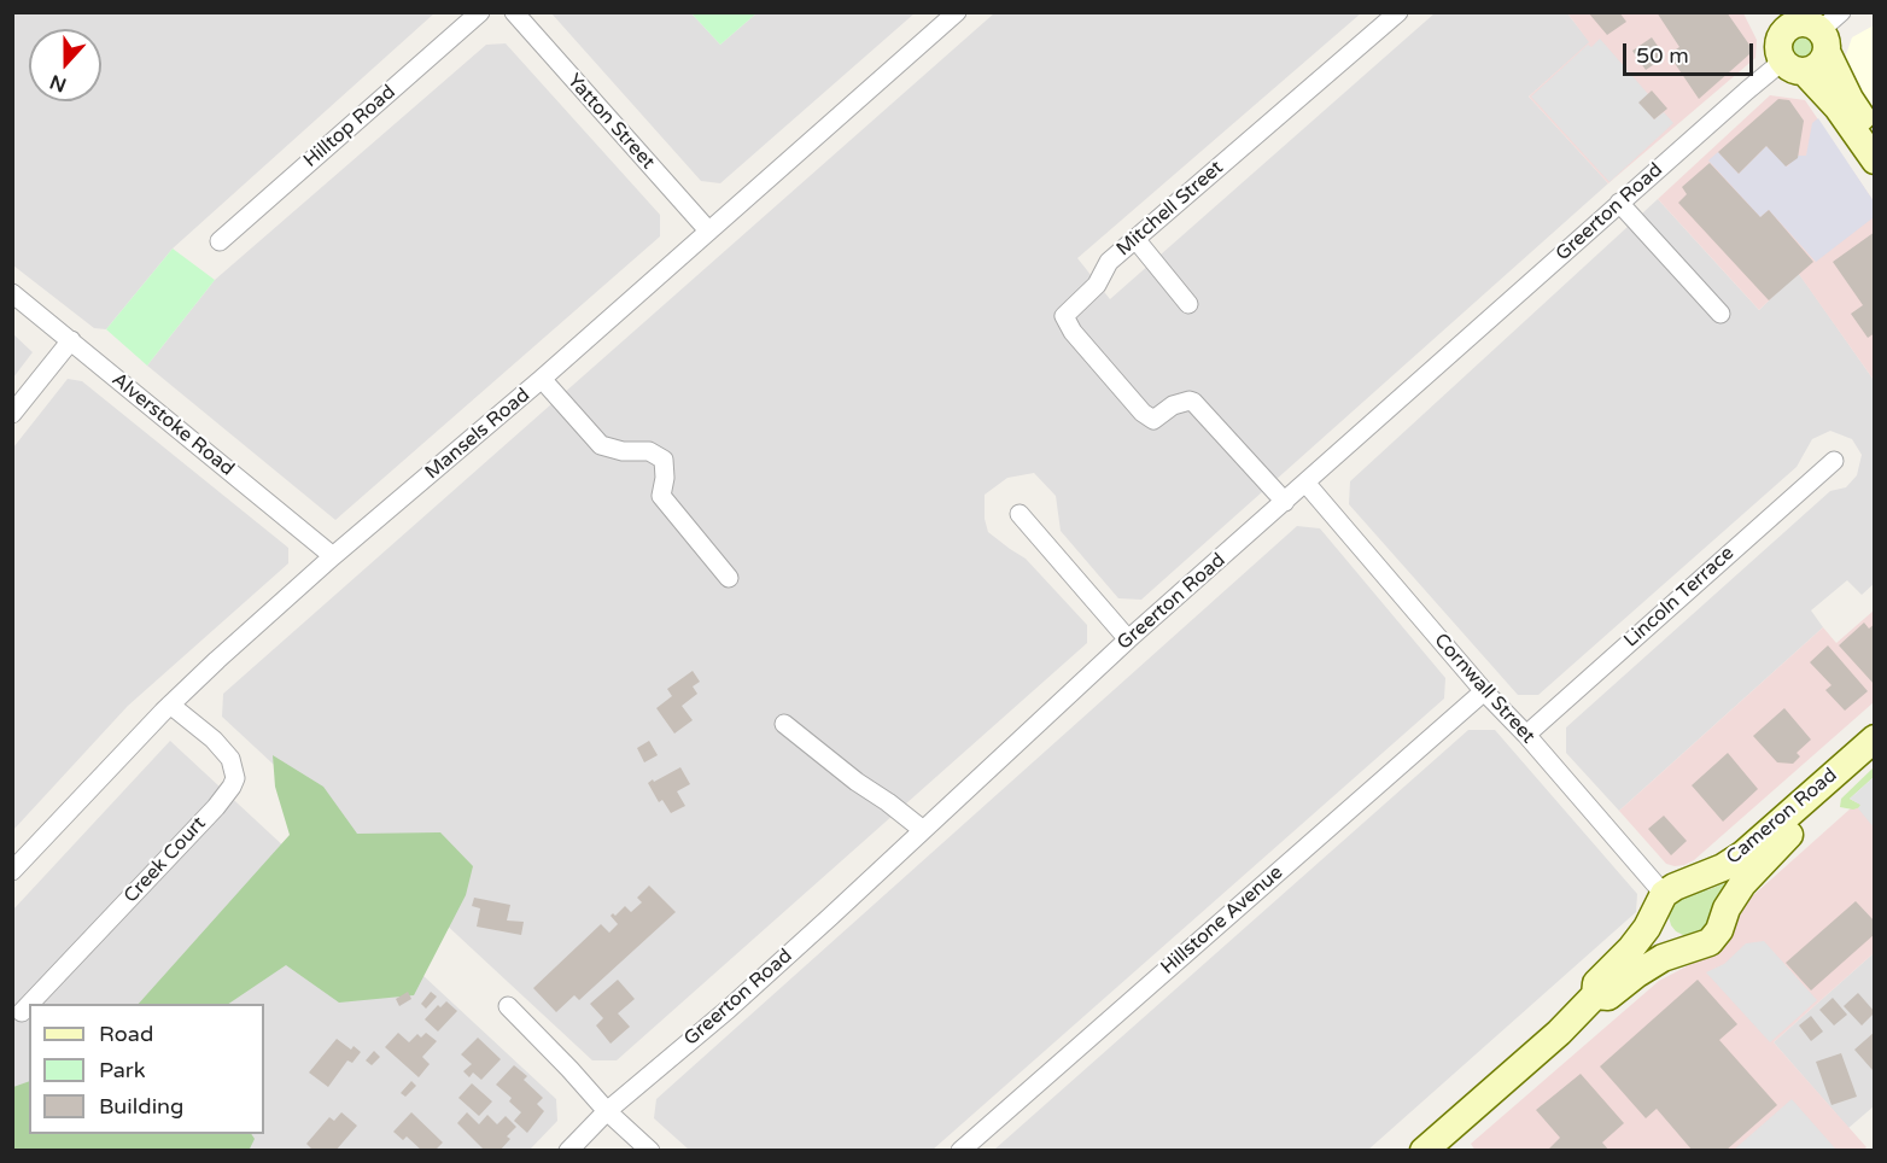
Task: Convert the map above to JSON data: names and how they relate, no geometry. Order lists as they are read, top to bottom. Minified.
{"streets":{"main road":["Cameron Road"],"street":["Yatton Street","Hilltop Road","Mitchell Street","Greerton Road","Alverstoke Road","Mansels Road","Lincoln Terrace","Cornwall Street","Creek Court","Hillstone Avenue"]},"crossings":[["Yatton Street","Mansels Road"],["Mitchell Street","Greerton Road"],["Greerton Road","Cornwall Street"],["Alverstoke Road","Mansels Road"],["Mansels Road","Creek Court"],["Lincoln Terrace","Cornwall Street"],["Cornwall Street","Cameron Road"],["Cornwall Street","Hillstone Avenue"]],"legend":["Road","Park","Building"],"scale_bar":"50 m","north":"bottom"}
